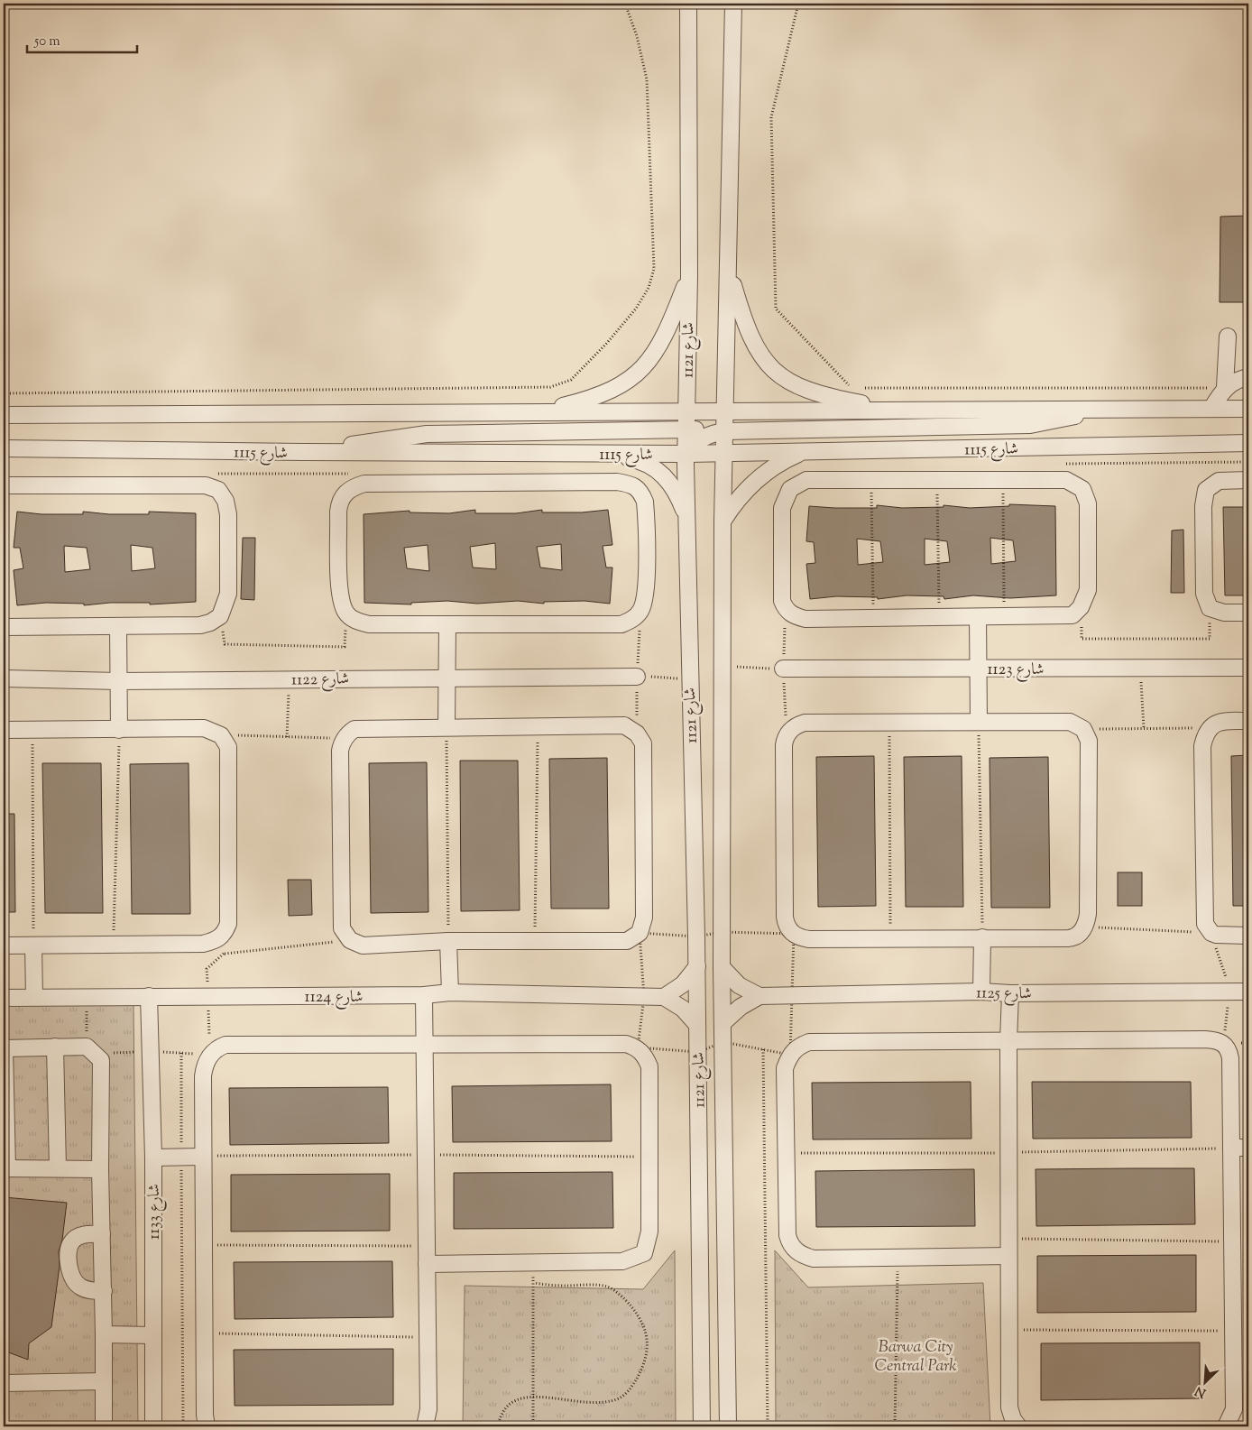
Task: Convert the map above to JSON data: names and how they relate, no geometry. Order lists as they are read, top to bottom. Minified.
{"streets":{"street":["شارع 1121","شارع 1115","شارع 1123","شارع 1122","شارع 1125","شارع 1124","شارع 1133"]},"crossings":[["شارع 1121","شارع 1115"],["شارع 1121","شارع 1125"],["شارع 1124","شارع 1133"]],"parks":["Barwa City Central Park"],"scale_bar":"50 m","north":"bottom left"}
